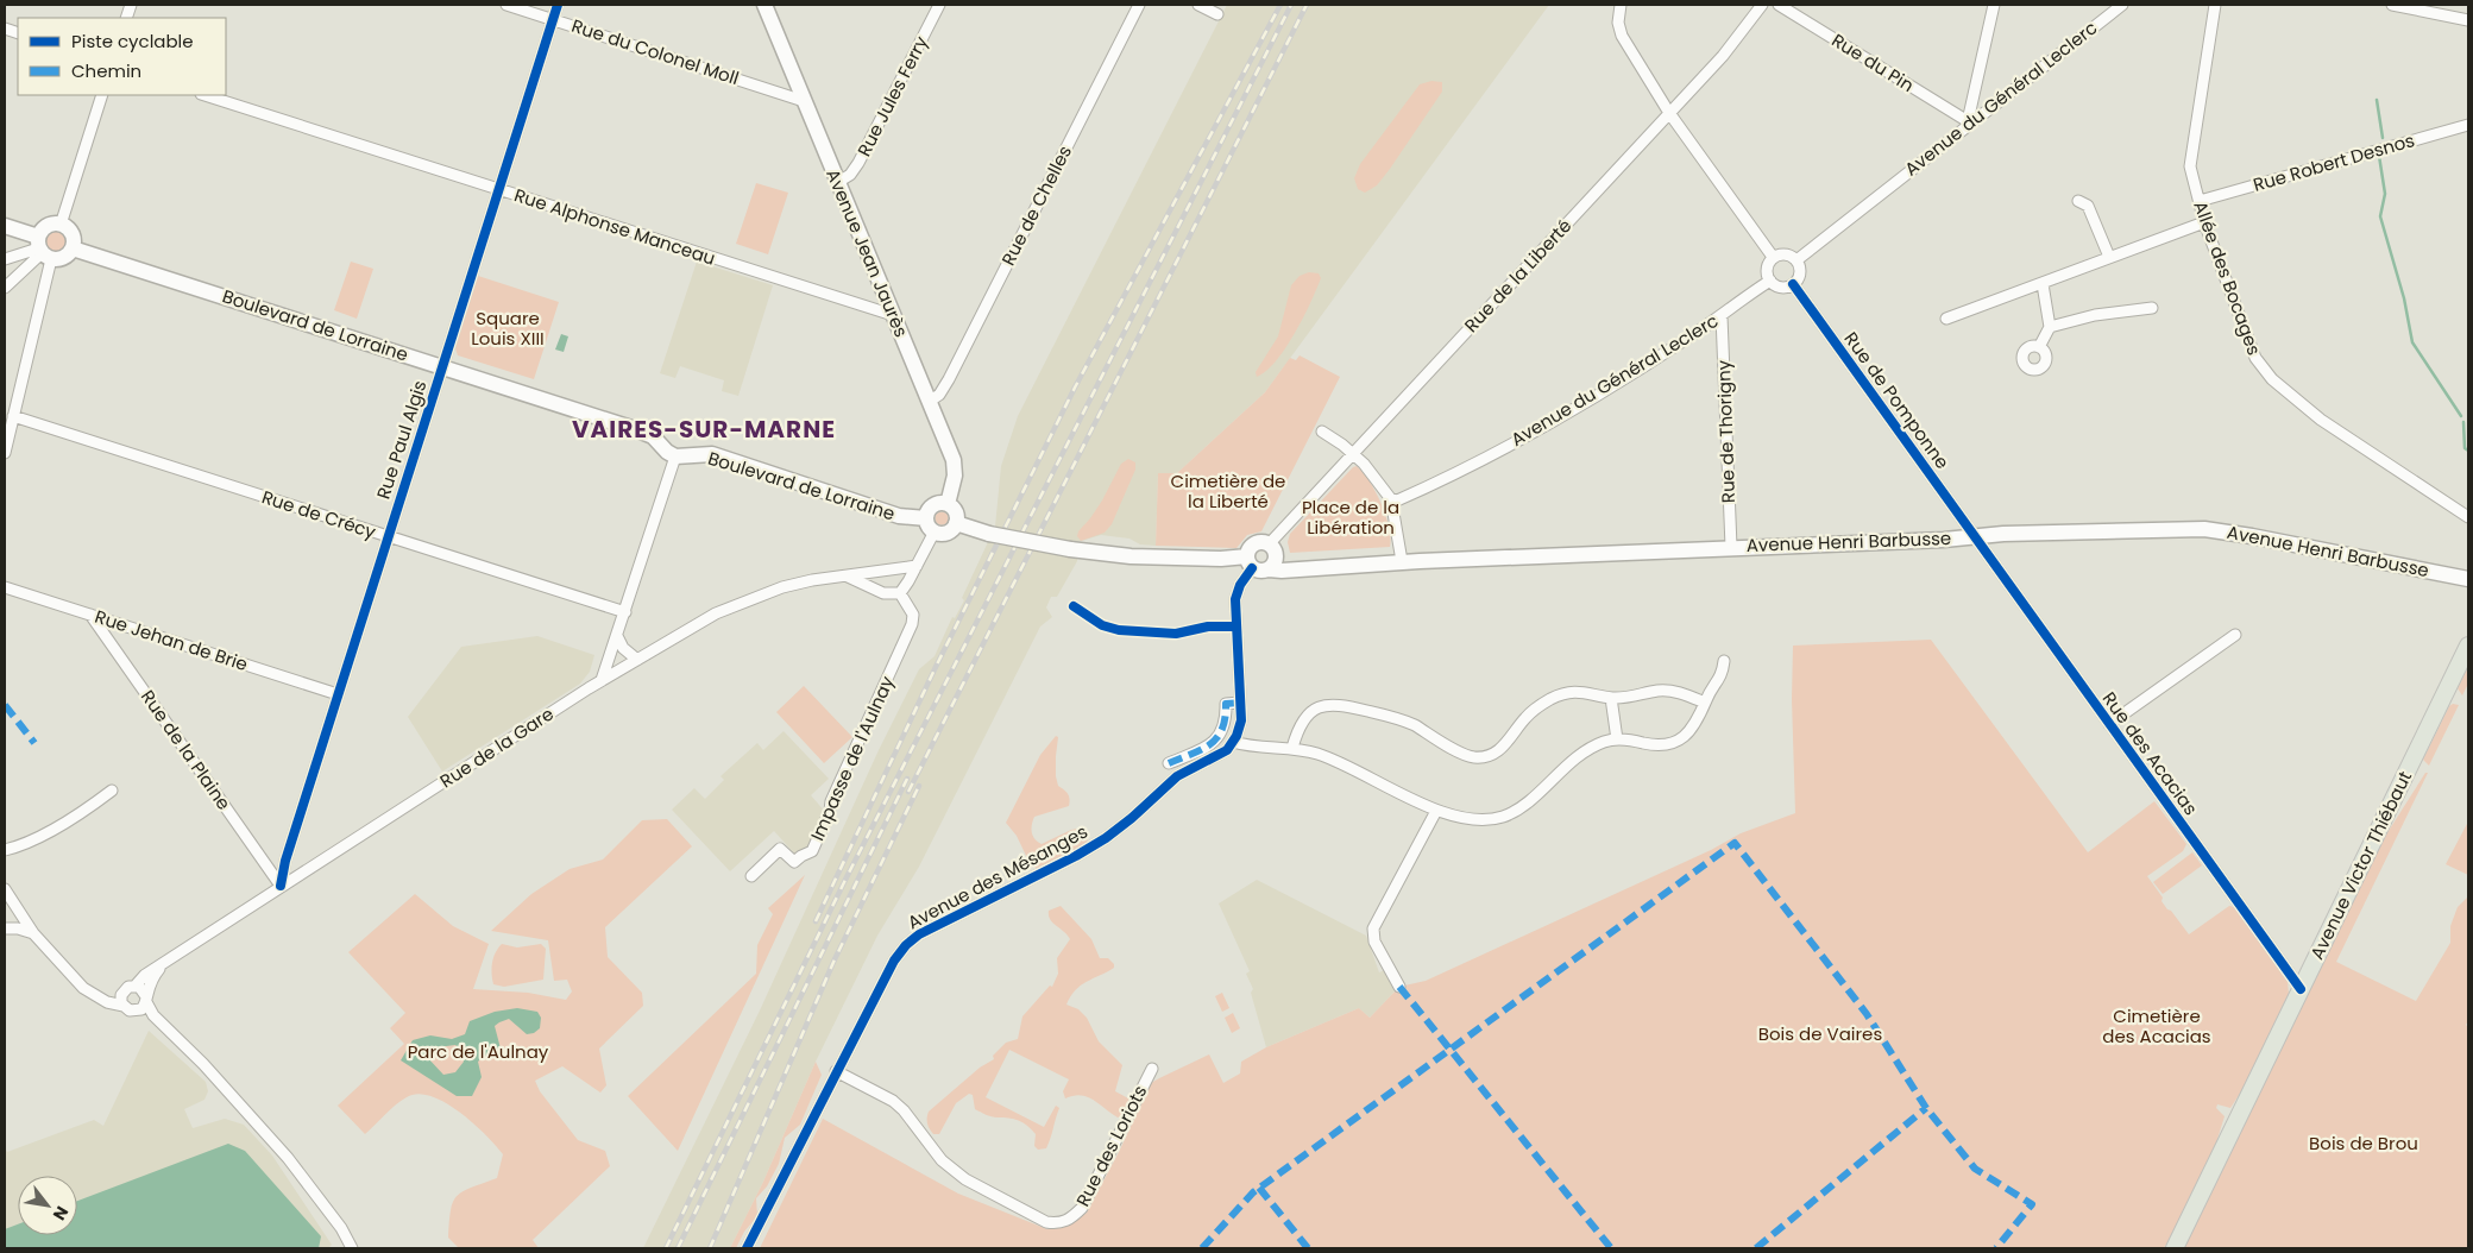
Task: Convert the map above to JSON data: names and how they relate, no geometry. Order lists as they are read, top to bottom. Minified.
{"streets":{"main road":["Avenue Jean Jaurès","Boulevard de Lorraine","Avenue Henri Barbusse","Avenue Victor Thiébaut"],"street":["Rue du Colonel Moll","Rue du Pin","Rue Jules Ferry","Avenue du Général Leclerc","Rue Robert Desnos","Rue de Chelles","Rue Alphonse Manceau","Rue de la Liberté","Allée des Bocages","Rue de Pomponne","Rue de Thorigny","Rue Paul Algis","Rue de Crécy","Rue Jehan de Brie","Rue de la Gare","Rue de la Plaine","Rue des Acacias","Impasse de l'Aulnay","Avenue des Mésanges","Rue des Loriots"]},"crossings":[["Rue du Colonel Moll","Avenue Jean Jaurès"],["Rue du Colonel Moll","Rue Paul Algis"],["Rue du Pin","Avenue du Général Leclerc"],["Rue Jules Ferry","Avenue Jean Jaurès"],["Avenue du Général Leclerc","Rue de Pomponne"],["Avenue du Général Leclerc","Rue de Thorigny"],["Rue Robert Desnos","Allée des Bocages"],["Rue de Chelles","Avenue Jean Jaurès"],["Rue Alphonse Manceau","Avenue Jean Jaurès"],["Rue Alphonse Manceau","Rue Paul Algis"],["Avenue Jean Jaurès","Boulevard de Lorraine"],["Rue de la Liberté","Avenue Henri Barbusse"],["Boulevard de Lorraine","Rue Paul Algis"],["Rue de Pomponne","Avenue Henri Barbusse"],["Rue de Pomponne","Rue des Acacias"],["Rue de Thorigny","Avenue Henri Barbusse"],["Rue Paul Algis","Rue de Crécy"],["Rue Paul Algis","Rue Jehan de Brie"],["Rue Paul Algis","Rue de la Gare"],["Rue Paul Algis","Rue de la Plaine"],["Avenue Henri Barbusse","Rue des Acacias"],["Rue Jehan de Brie","Rue de la Plaine"],["Rue de la Gare","Rue de la Plaine"],["Rue des Acacias","Avenue Victor Thiébaut"],["Avenue des Mésanges","Rue des Loriots"]],"districts":["VAIRES-SUR-MARNE"],"parks":["Square Louis XIII","Cimetière de la Liberté","Place de la Libération","Cimetière des Acacias","Bois de Vaires","Parc de l'Aulnay","Bois de Brou"],"legend":["Piste cyclable","Chemin"],"north":"bottom right"}
